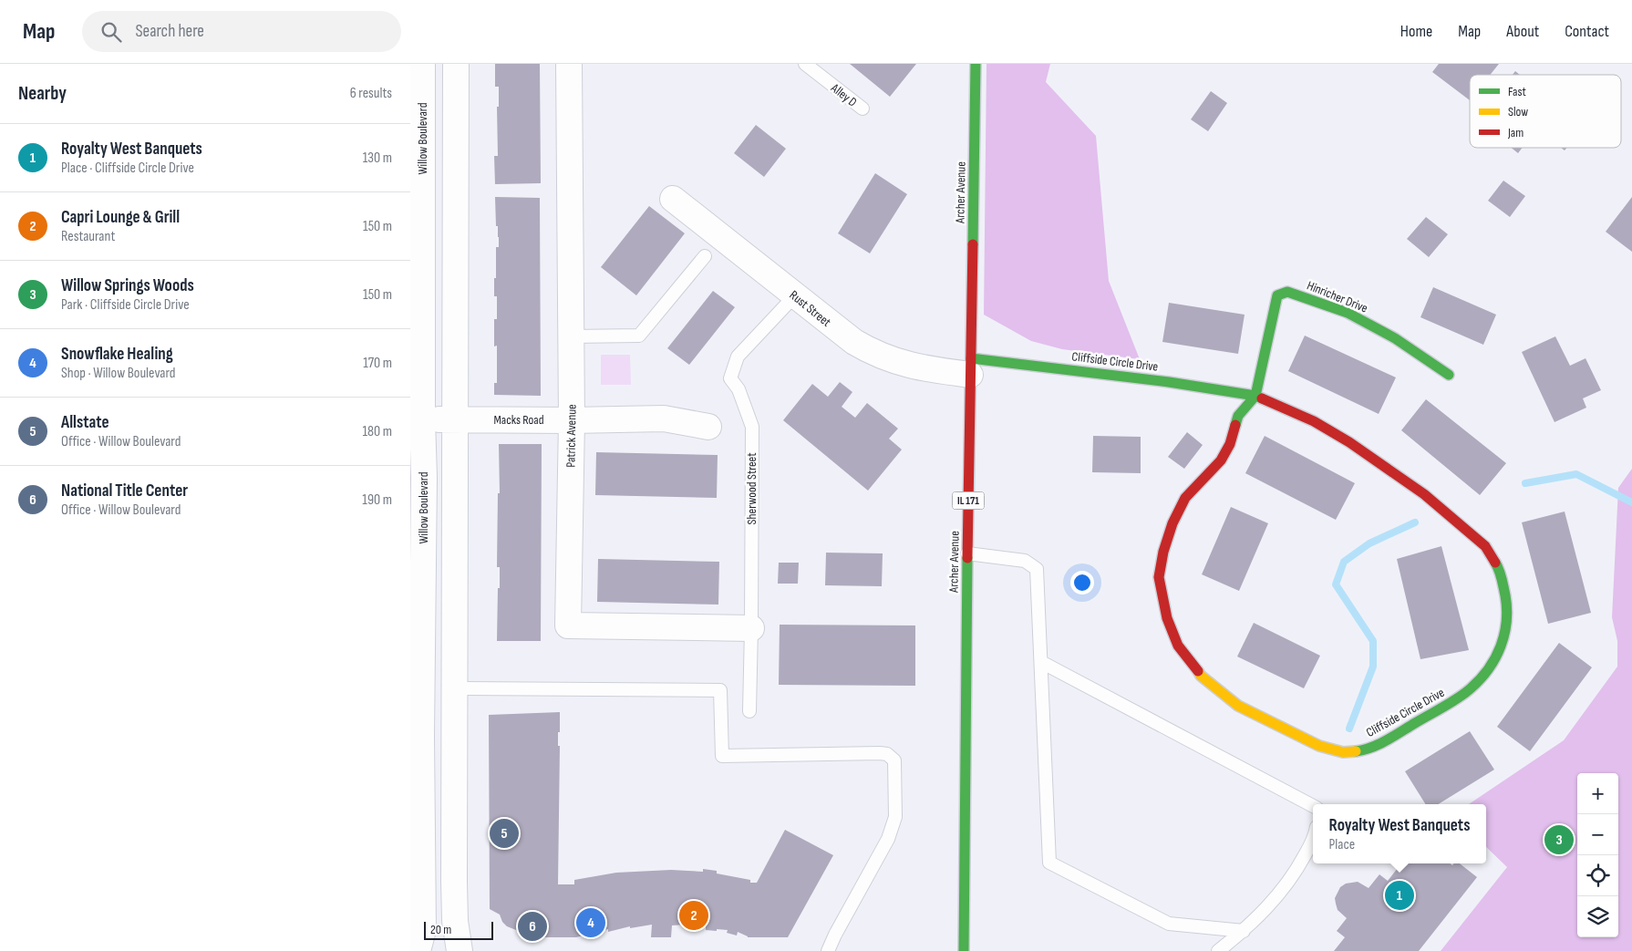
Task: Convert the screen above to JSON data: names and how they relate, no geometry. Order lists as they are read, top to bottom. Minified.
{"streets":{"street":["Willow Boulevard","Archer Avenue","Hinricher Drive","Rust Street","Cliffside Circle Drive","Macks Road","Patrick Avenue","IL 171"],"lane":["Alley D","Sherwood Street"]},"crossings":[["Willow Boulevard","Macks Road"],["Archer Avenue","Rust Street"],["Archer Avenue","Cliffside Circle Drive"],["Hinricher Drive","Cliffside Circle Drive"],["Rust Street","Cliffside Circle Drive"],["Rust Street","Sherwood Street"],["Macks Road","Patrick Avenue"],["Patrick Avenue","Sherwood Street"]],"legend":["Fast","Slow","Jam"],"scale_bar":"20 m","page":{"header":"Map","search":"Search here","nav":["Home","Map","About","Contact"],"heading":["Nearby","6 results"],"list":[{"mark":"1","name":"Royalty West Banquets","note":"Place · Cliffside Circle Drive","value":"130 m"},{"mark":"2","name":"Capri Lounge & Grill","note":"Restaurant","value":"150 m"},{"mark":"3","name":"Willow Springs Woods","note":"Park · Cliffside Circle Drive","value":"150 m"},{"mark":"4","name":"Snowflake Healing","note":"Shop · Willow Boulevard","value":"170 m"},{"mark":"5","name":"Allstate","note":"Office · Willow Boulevard","value":"180 m"},{"mark":"6","name":"National Title Center","note":"Office · Willow Boulevard","value":"190 m"}],"map_buttons":["+","−"],"popup":["Royalty West Banquets","Place"],"pins":["5","3","1","2","4","6"],"scale":"20 m"}}
